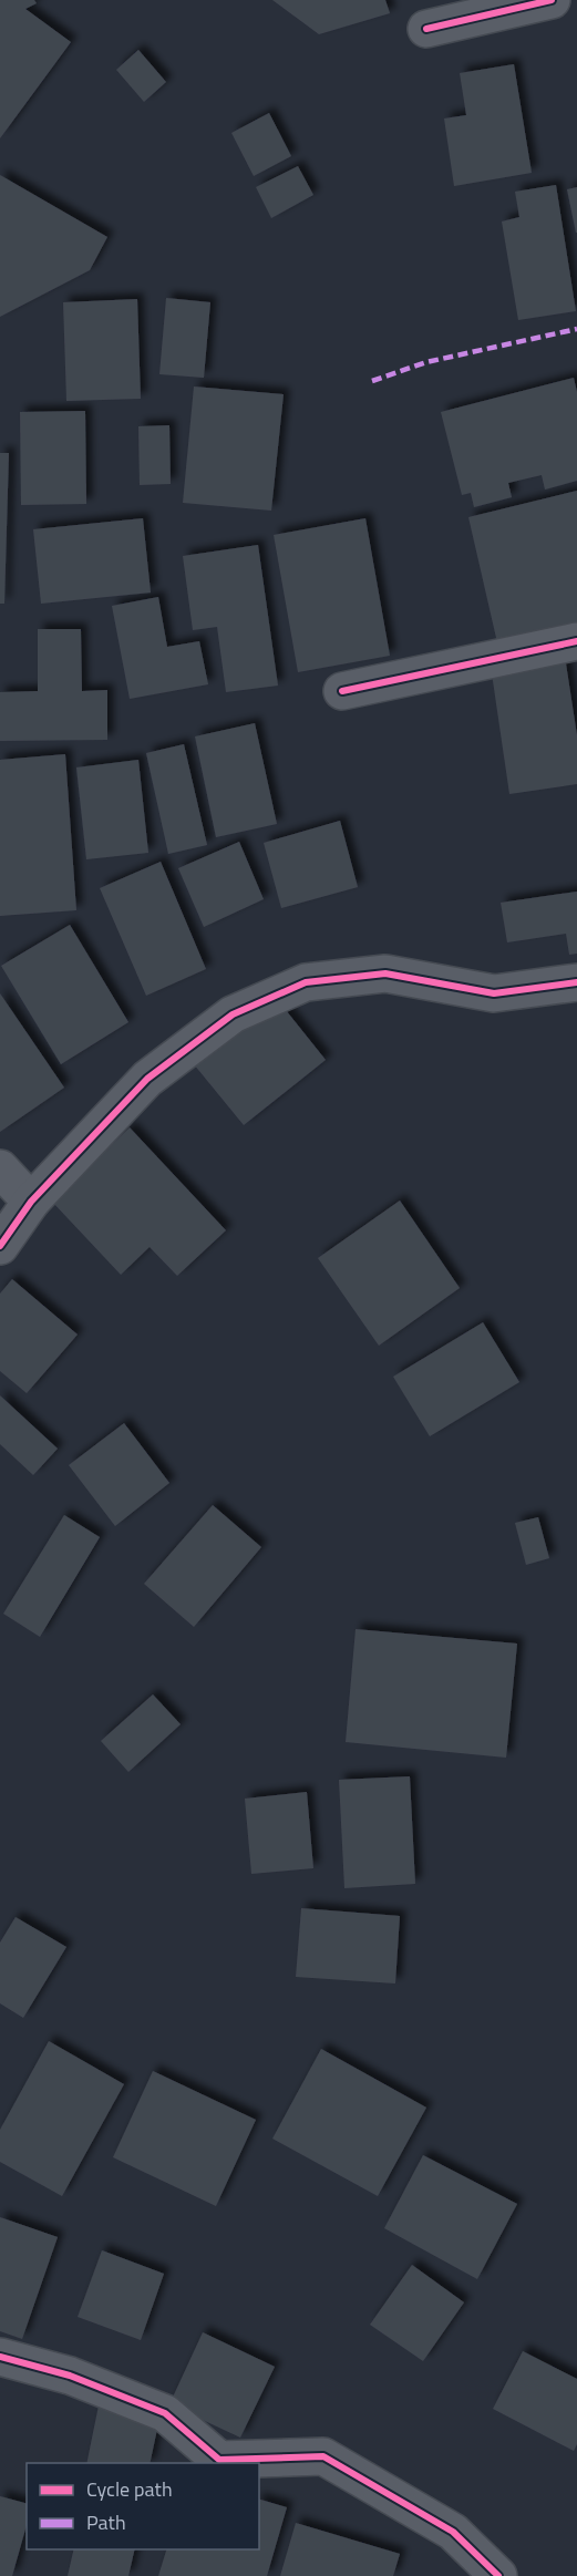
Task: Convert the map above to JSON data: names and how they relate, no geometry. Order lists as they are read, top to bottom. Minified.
{"legend":["Cycle path","Path"]}
